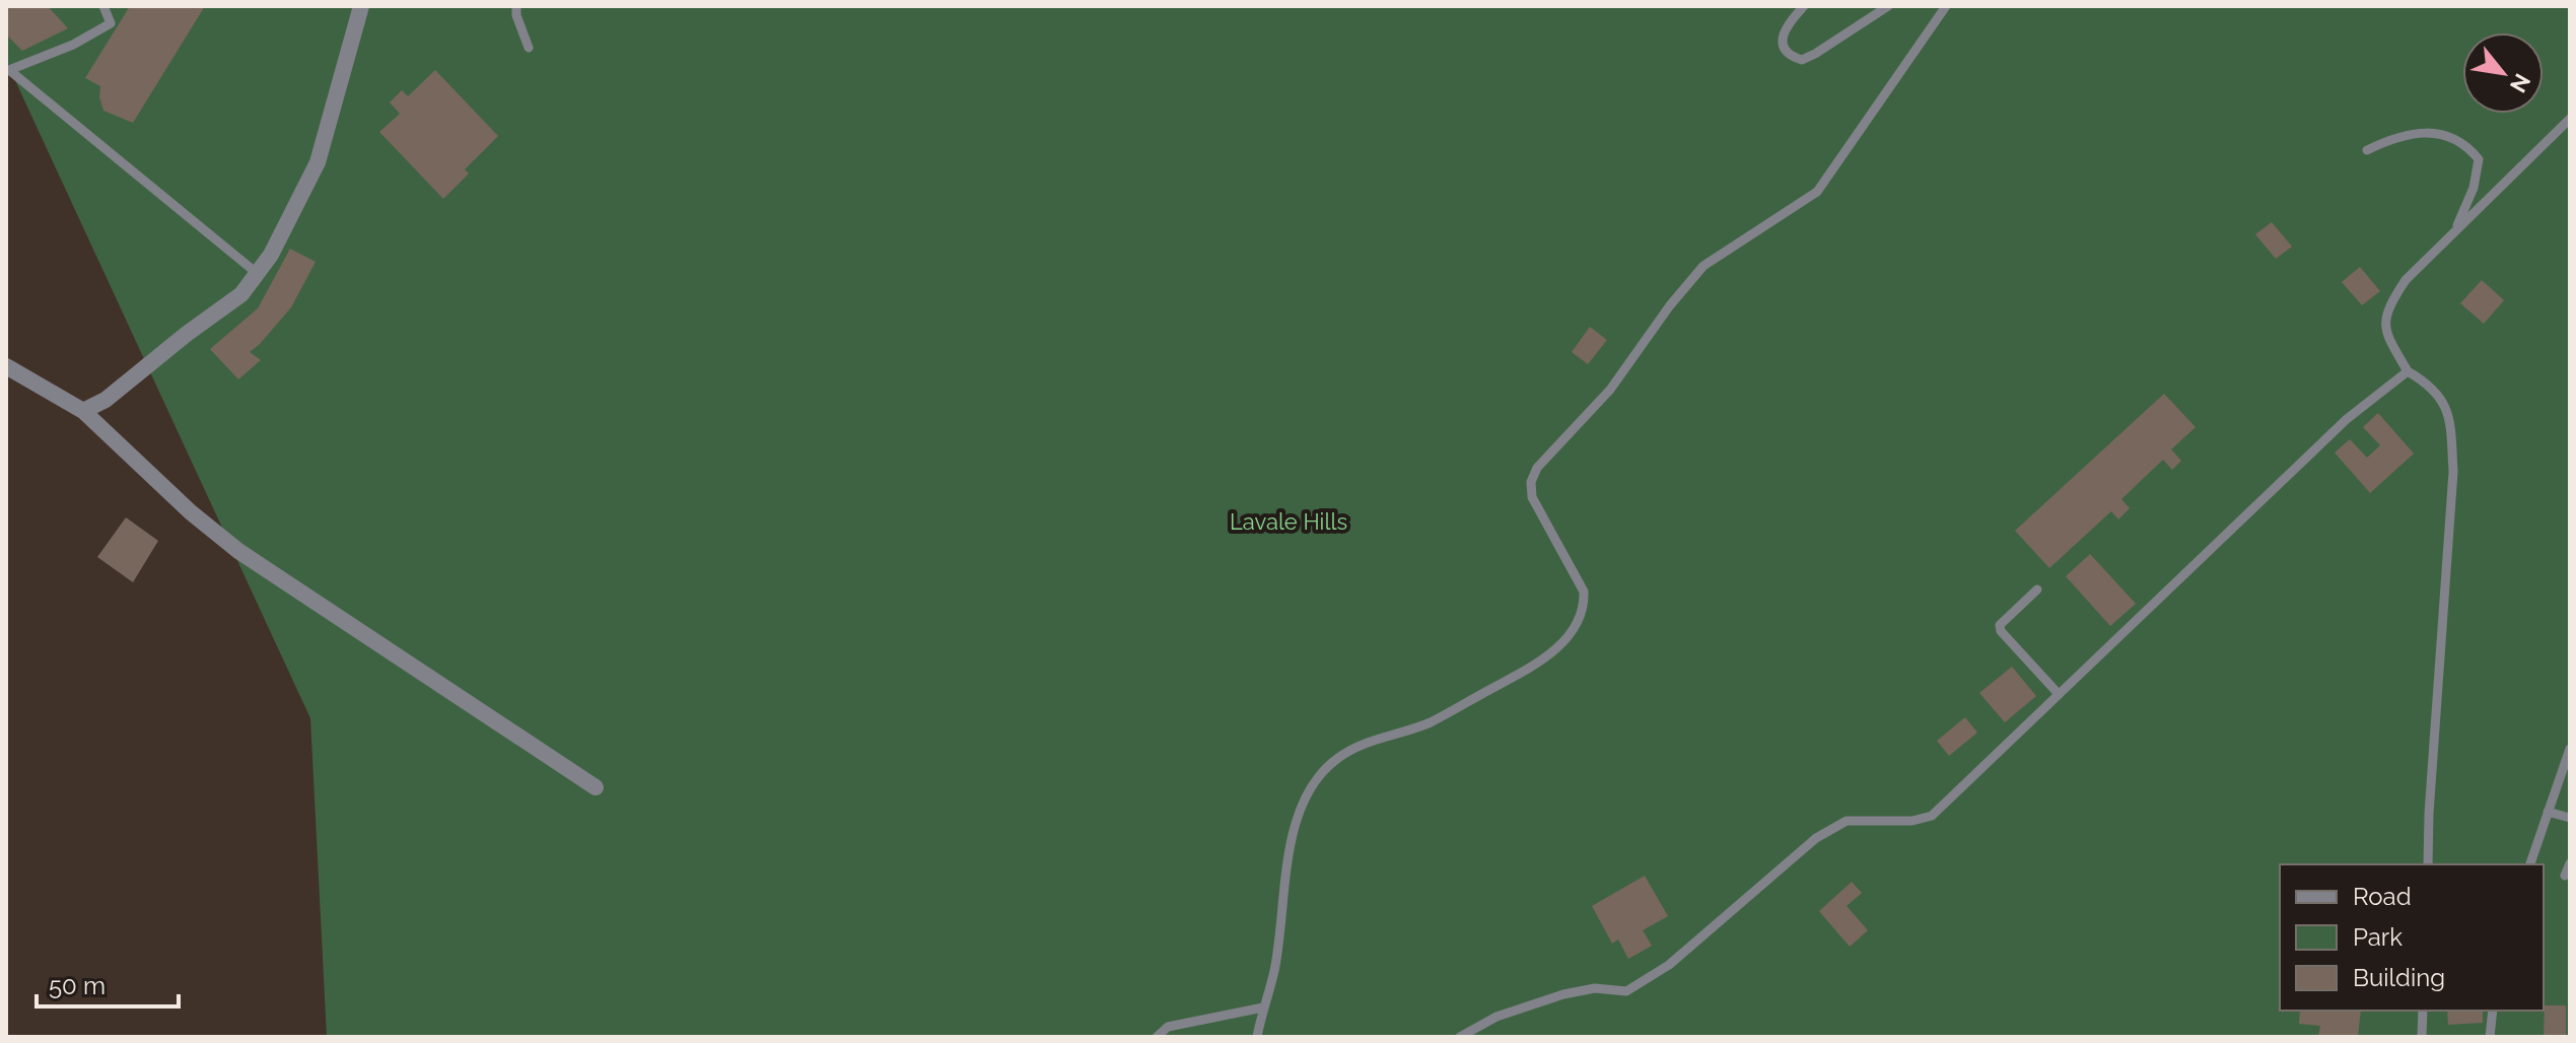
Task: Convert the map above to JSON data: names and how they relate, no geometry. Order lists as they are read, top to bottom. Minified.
{"parks":["Lavale Hills"],"legend":["Road","Park","Building"],"scale_bar":"50 m","north":"bottom right"}
